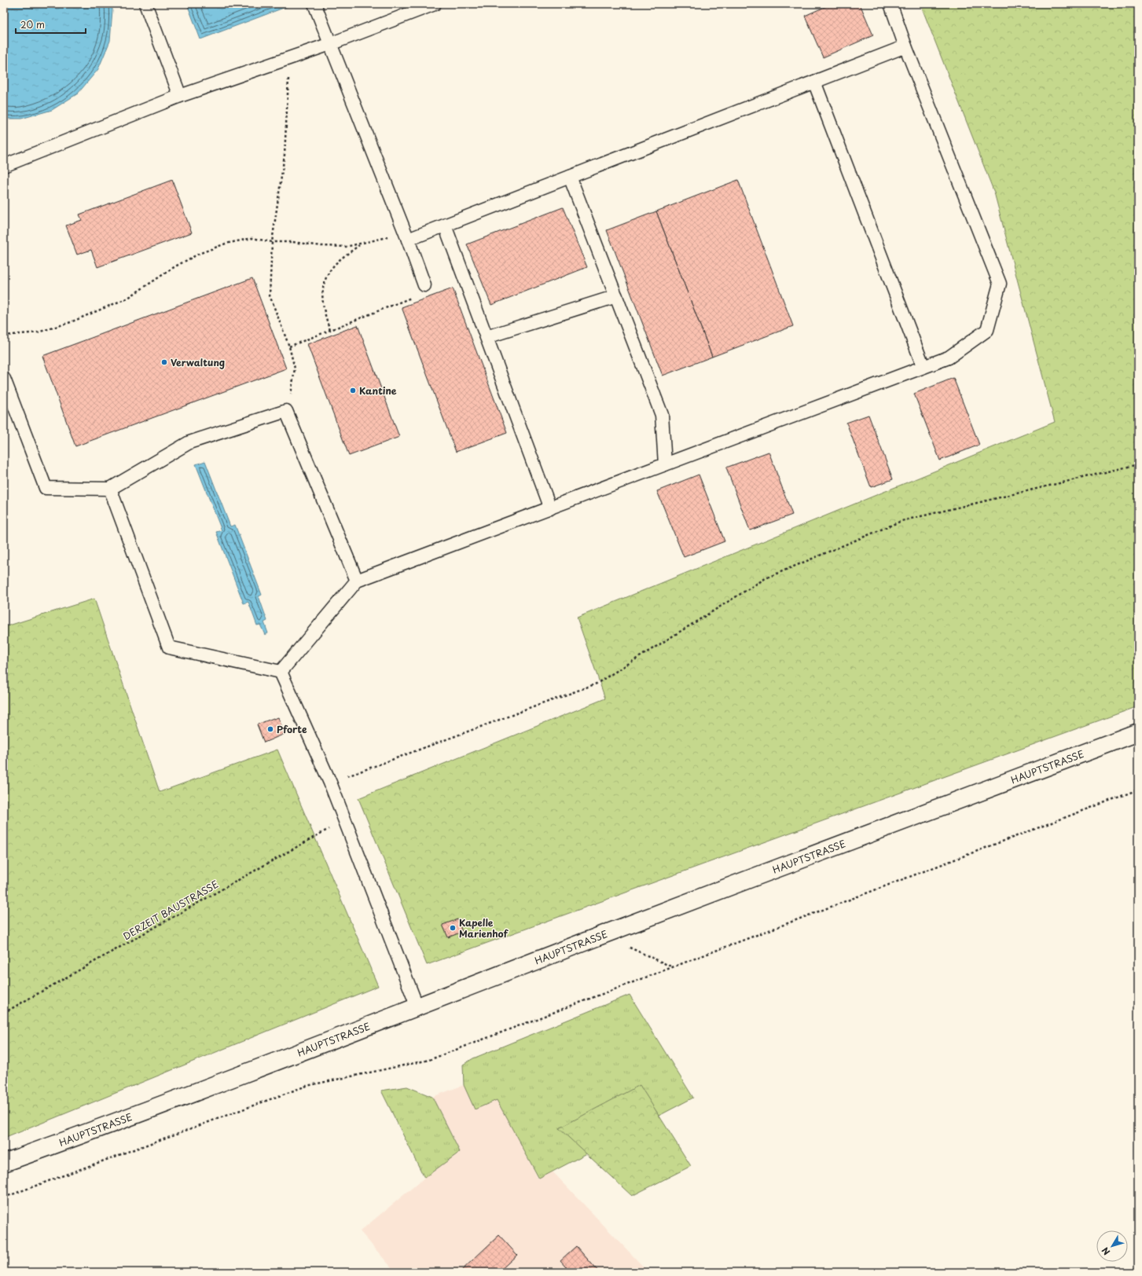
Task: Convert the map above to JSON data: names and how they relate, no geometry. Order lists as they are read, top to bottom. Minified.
{"streets":{"main road":["HAUPTSTRASSE"],"path":["DERZEIT BAUSTRASSE"]},"places":["Verwaltung","Kantine","Pforte","Kapelle Marienhof"],"scale_bar":"20 m","north":"bottom left"}
